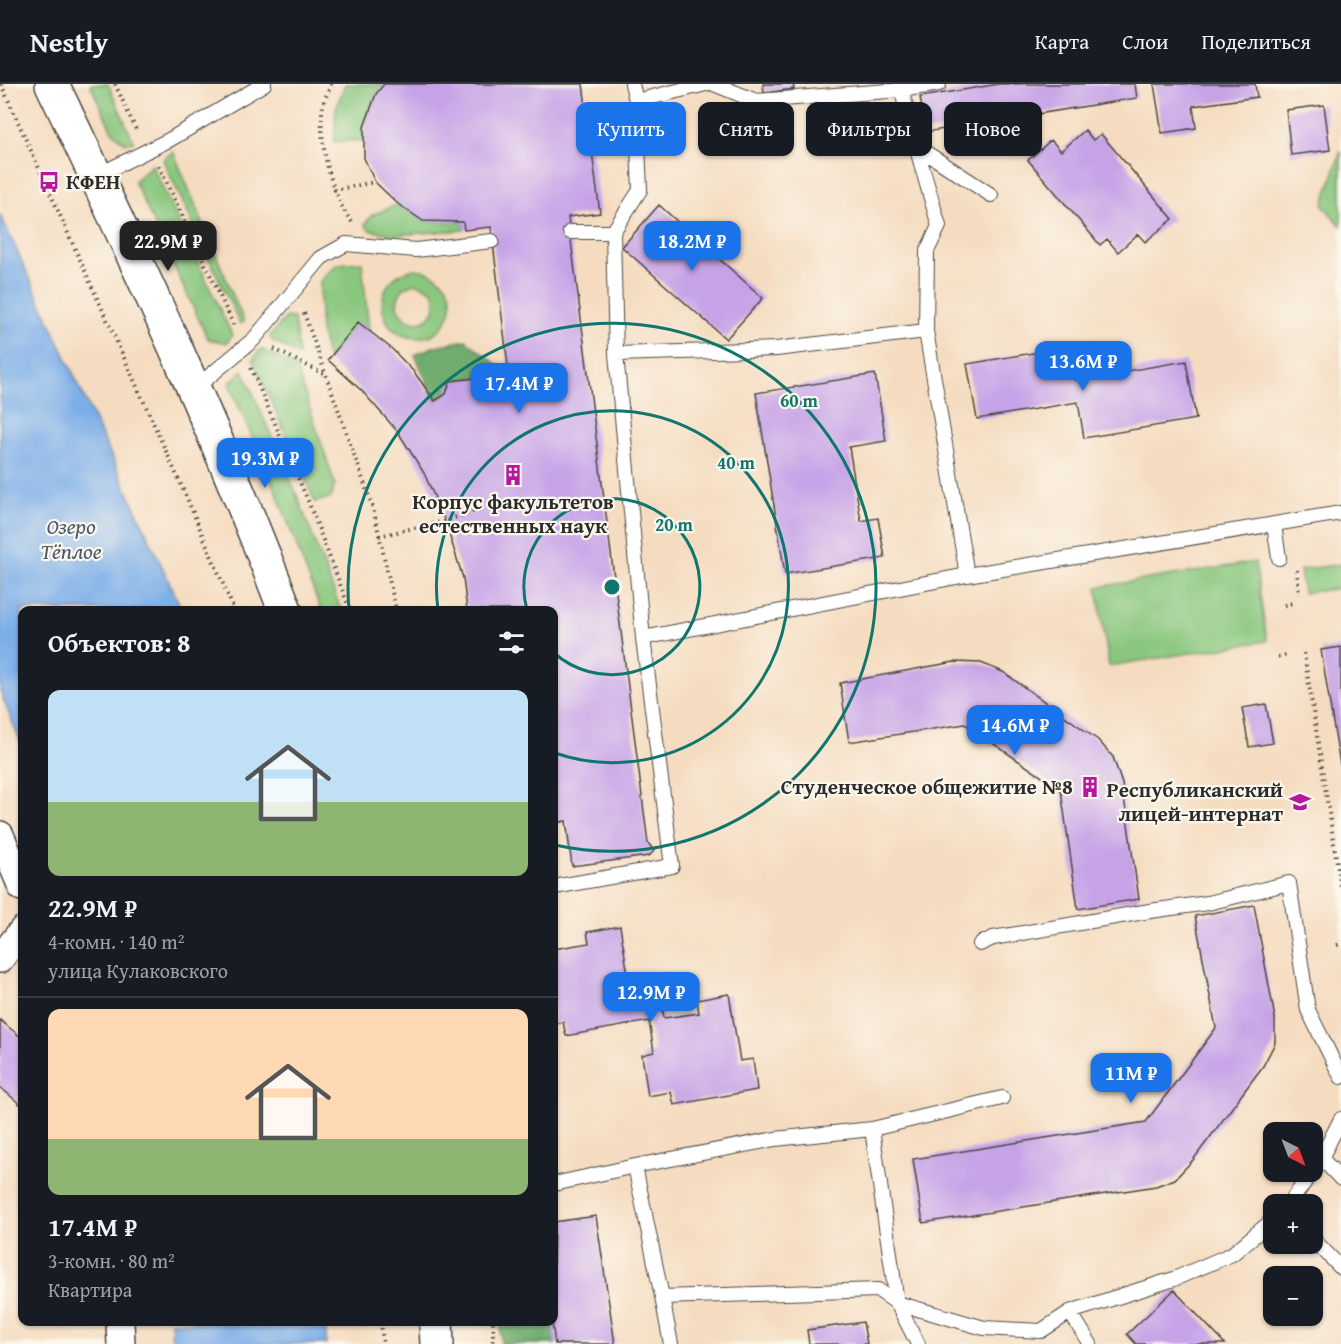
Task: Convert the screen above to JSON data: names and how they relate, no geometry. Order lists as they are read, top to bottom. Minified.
{"water":["Озеро Тёплое"],"places":{"bus stop":["КФЕН"],"building":["Корпус факультетов естественных наук","Студенческое общежитие №8"],"school or university":["Республиканский лицей-интернат"]},"north":"bottom right","page":{"header":"Nestly","nav":["Карта","Слои","Поделиться"],"chip":["Купить","Снять","Фильтры","Новое"],"price":["22.9M ₽","18.2M ₽","13.6M ₽","17.4M ₽","19.3M ₽","14.6M ₽","12.9M ₽","11M ₽"],"heading":"Объектов: 8","list":[{"name":"22.9M ₽","note":"4-комн. · 140 m² · улица Кулаковского"},{"name":"17.4M ₽","note":"3-комн. · 80 m² · Квартира"}],"map_buttons":["+","−"]},"rings":["60 m","40 m","20 m"]}
